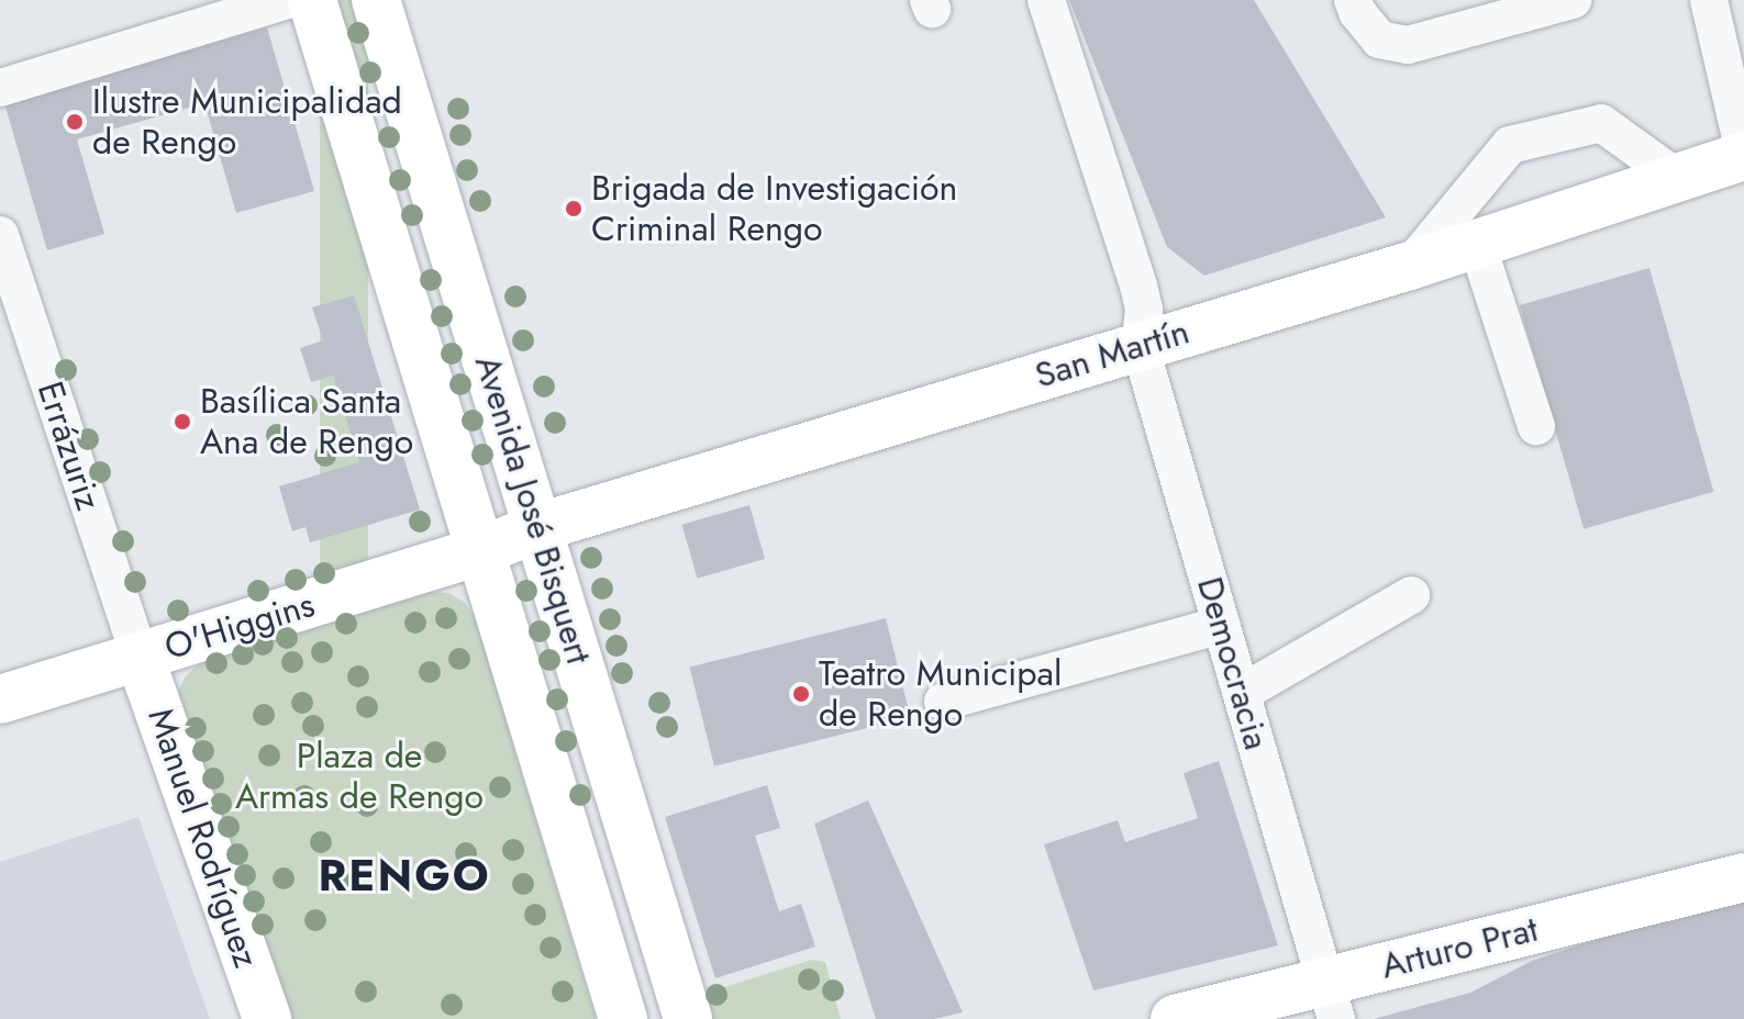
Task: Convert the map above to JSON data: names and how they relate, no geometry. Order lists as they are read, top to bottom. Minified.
{"streets":{"main road":["San Martín","Avenida José Bisquert","O'Higgins","Manuel Rodríguez","Arturo Prat"],"street":["Errázuriz","Democracia"]},"crossings":[["San Martín","Avenida José Bisquert"],["San Martín","O'Higgins"],["San Martín","Democracia"],["Errázuriz","O'Higgins"],["Errázuriz","Manuel Rodríguez"],["Avenida José Bisquert","O'Higgins"],["O'Higgins","Manuel Rodríguez"],["Democracia","Arturo Prat"]],"districts":["RENGO"],"parks":["Plaza de Armas de Rengo"],"places":["Ilustre Municipalidad de Rengo","Brigada de Investigación Criminal Rengo","Basílica Santa Ana de Rengo","Teatro Municipal de Rengo"]}
